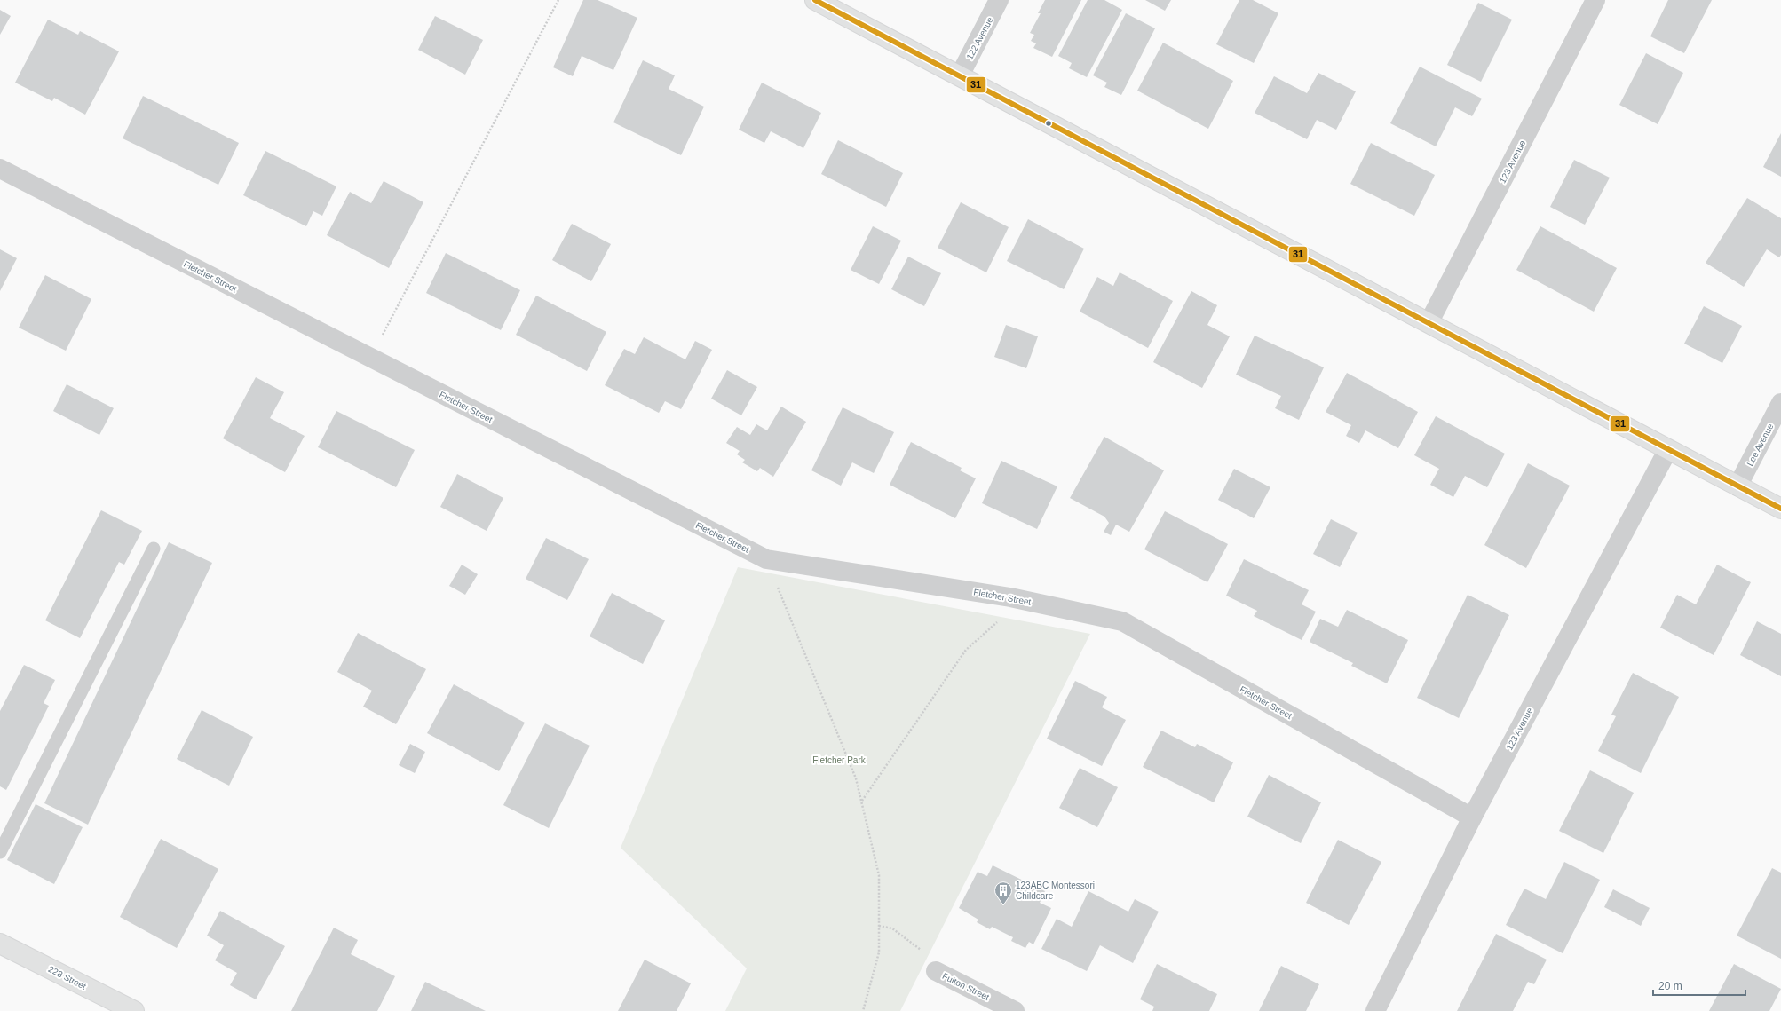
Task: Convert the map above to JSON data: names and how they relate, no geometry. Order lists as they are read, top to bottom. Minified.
{"streets":{"main road":["228 Street"],"street":["122 Avenue","123 Avenue","Fletcher Street","Lee Avenue","Fulton Street"]},"crossings":[["123 Avenue","Fletcher Street"]],"parks":["Fletcher Park"],"places":{"building":["123ABC Montessori Childcare"]},"lines":["transit line 31"],"scale_bar":"20 m"}
